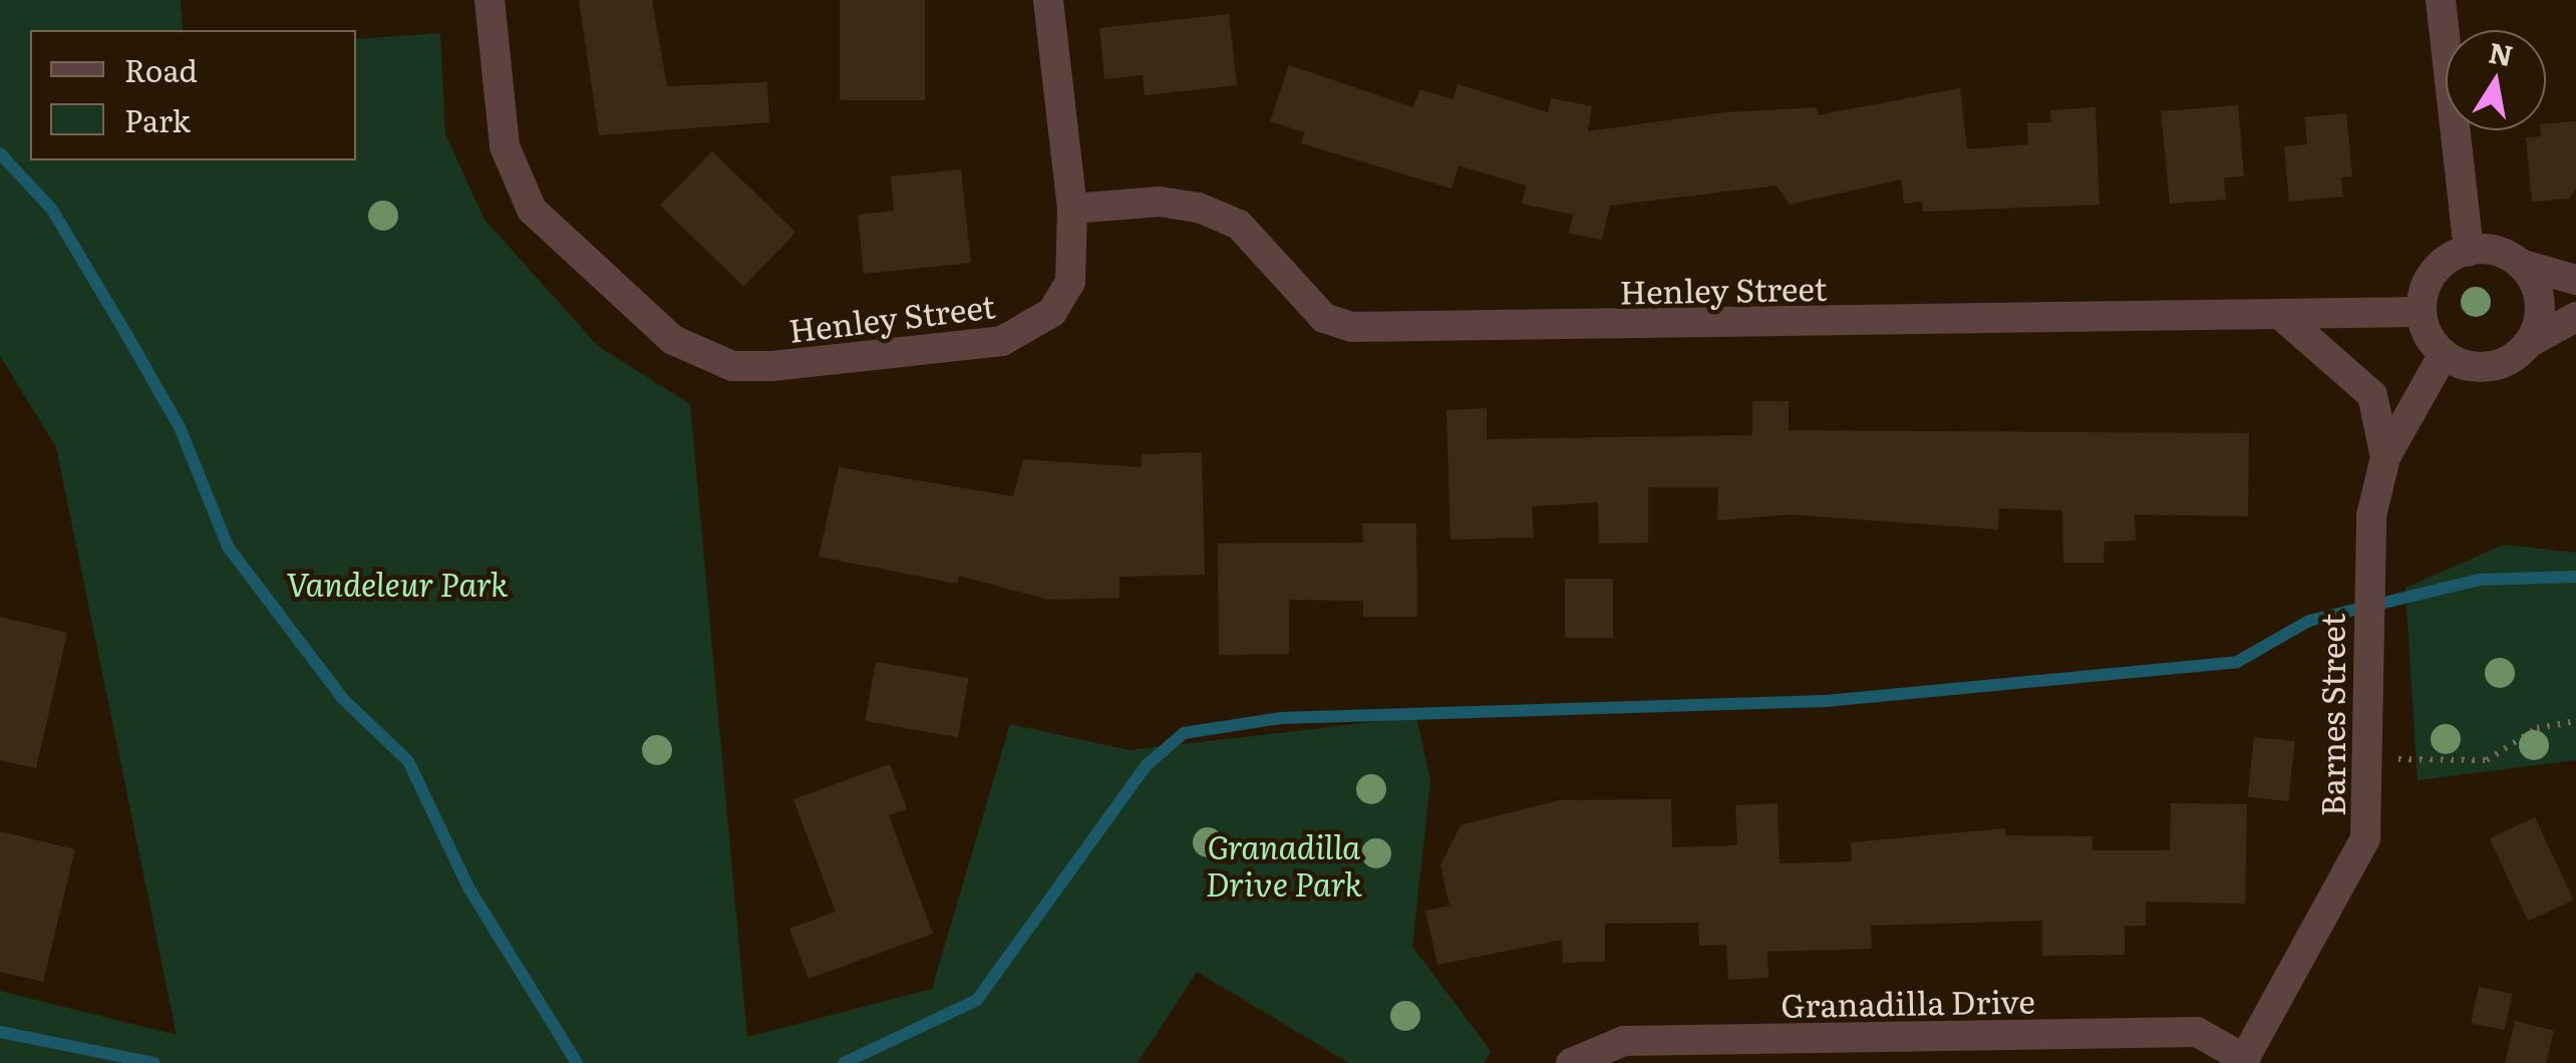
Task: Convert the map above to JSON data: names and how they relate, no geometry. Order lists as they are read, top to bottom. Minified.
{"streets":{"street":["Henley Street","Barnes Street","Granadilla Drive"]},"crossings":[["Henley Street","Barnes Street"],["Barnes Street","Granadilla Drive"]],"parks":["Vandeleur Park","Granadilla Drive Park"],"legend":["Road","Park"],"north":"top"}
